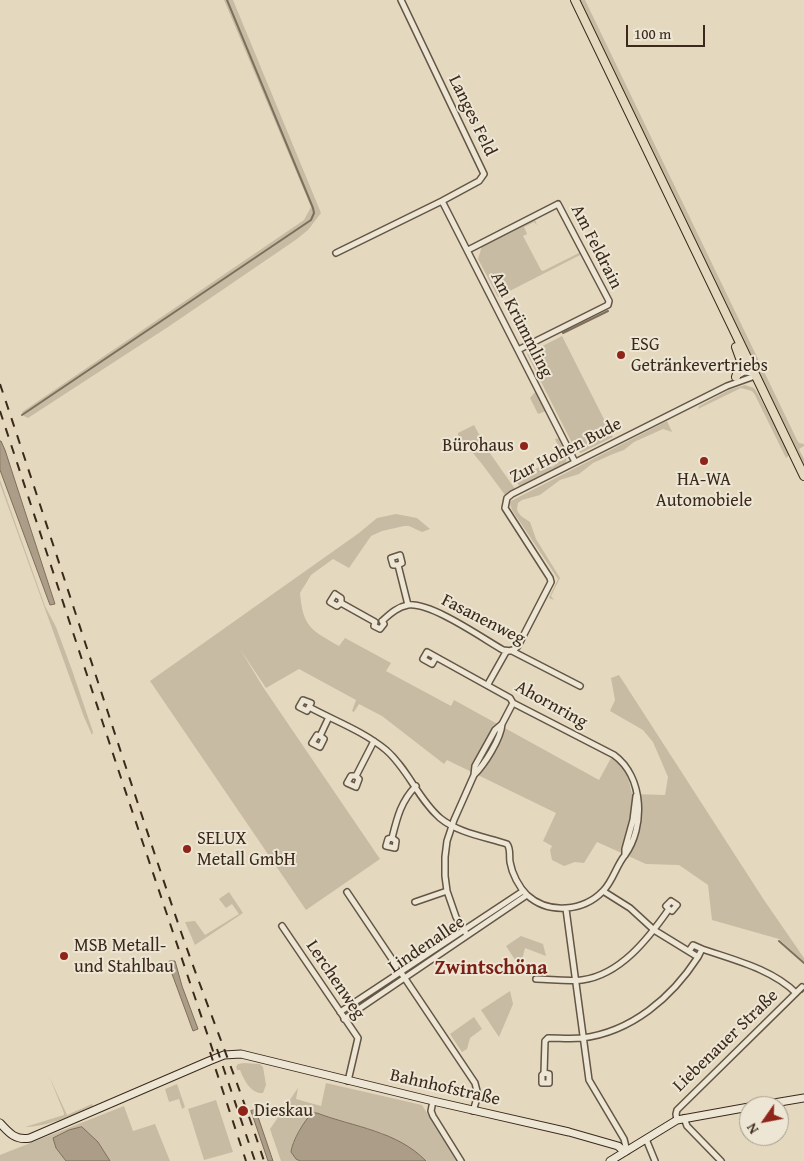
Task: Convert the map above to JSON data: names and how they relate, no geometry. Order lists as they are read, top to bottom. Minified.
{"streets":{"street":["Langes Feld","Am Feldrain","Am Krümmling","Zur Hohen Bude","Fasanenweg","Ahornring","Lindenallee","Lerchenweg","Liebenauer Straße","Bahnhofstraße"]},"crossings":[["Langes Feld","Am Krümmling"],["Am Feldrain","Am Krümmling"],["Am Krümmling","Zur Hohen Bude"],["Zur Hohen Bude","Fasanenweg"],["Ahornring","Lindenallee"],["Lindenallee","Lerchenweg"],["Lerchenweg","Bahnhofstraße"],["Liebenauer Straße","Bahnhofstraße"]],"districts":["Zwintschöna"],"places":["ESG Getränkevertriebs","Bürohaus","HA-WA Automobiele","SELUX Metall GmbH","MSB Metall- und Stahlbau","Dieskau"],"scale_bar":"100 m","north":"bottom left"}
